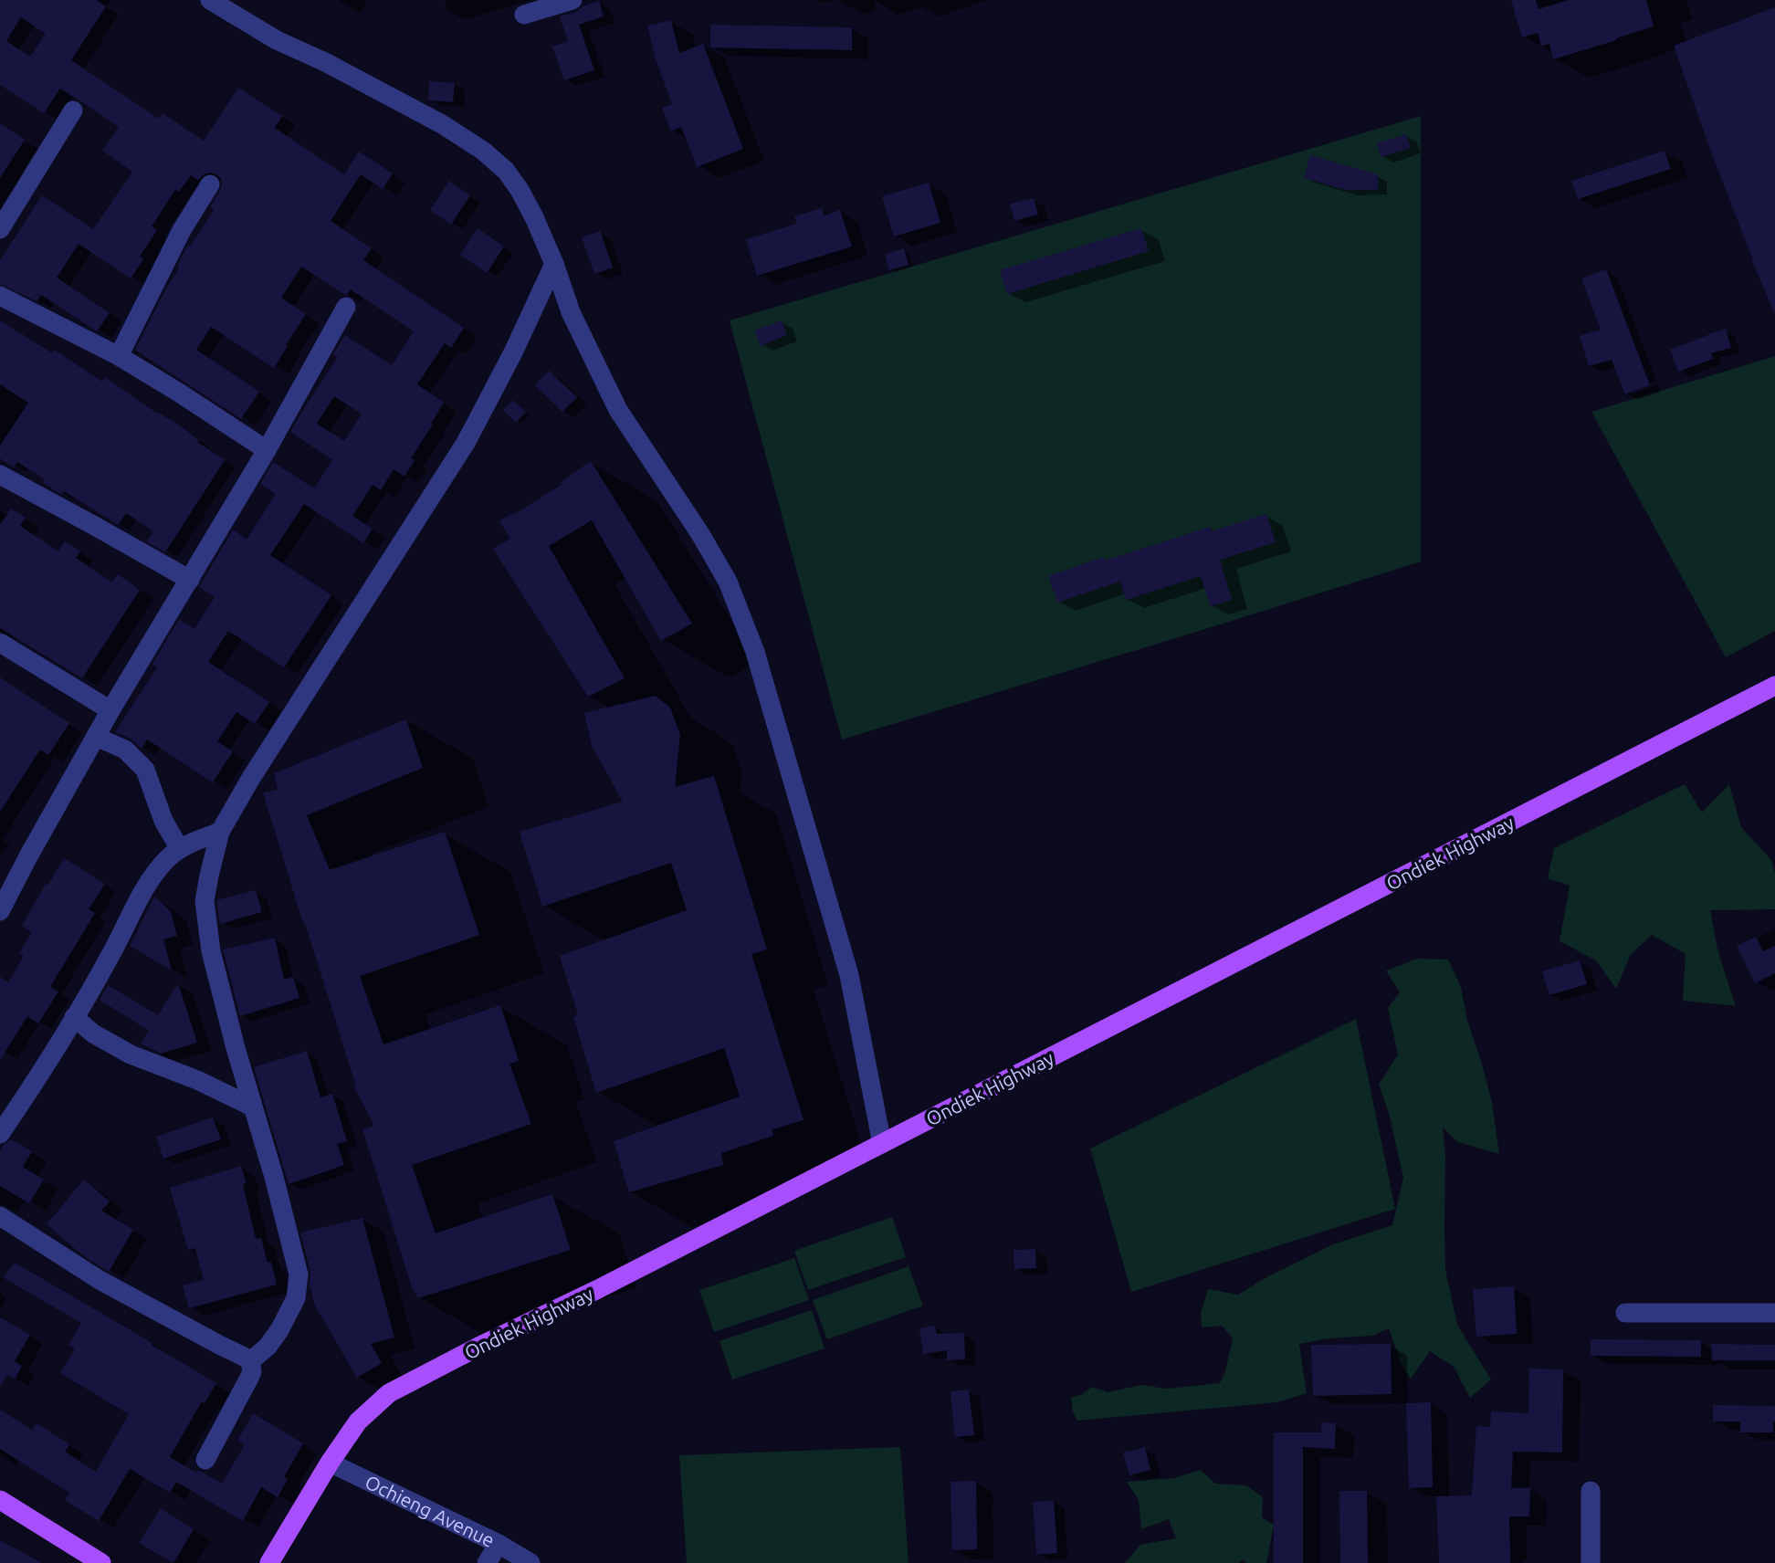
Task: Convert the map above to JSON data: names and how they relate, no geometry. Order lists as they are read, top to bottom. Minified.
{"streets":{"main road":["Ondiek Highway"],"street":["Ochieng Avenue"]},"crossings":[["Ondiek Highway","Ochieng Avenue"]]}
